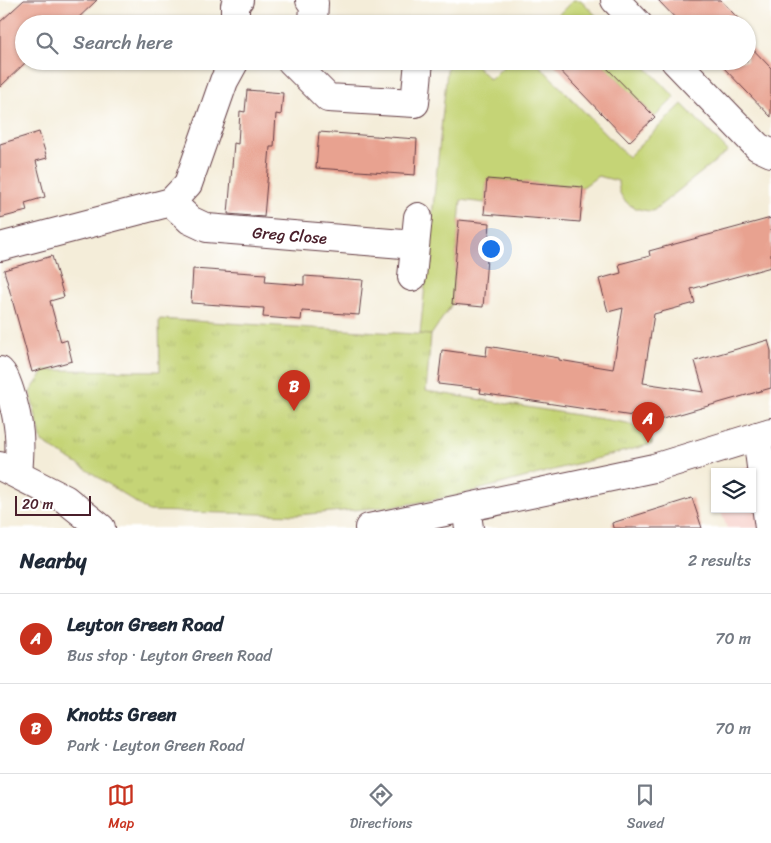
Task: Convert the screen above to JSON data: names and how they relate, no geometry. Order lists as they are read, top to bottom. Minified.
{"streets":{"street":["Greg Close"]},"scale_bar":"20 m","page":{"search":"Search here","pins":["B","A"],"scale":"20 m","heading":["Nearby","2 results"],"list":[{"mark":"A","name":"Leyton Green Road","note":"Bus stop · Leyton Green Road","value":"70 m"},{"mark":"B","name":"Knotts Green","note":"Park · Leyton Green Road","value":"70 m"}],"nav":["Map","Directions","Saved"]}}
